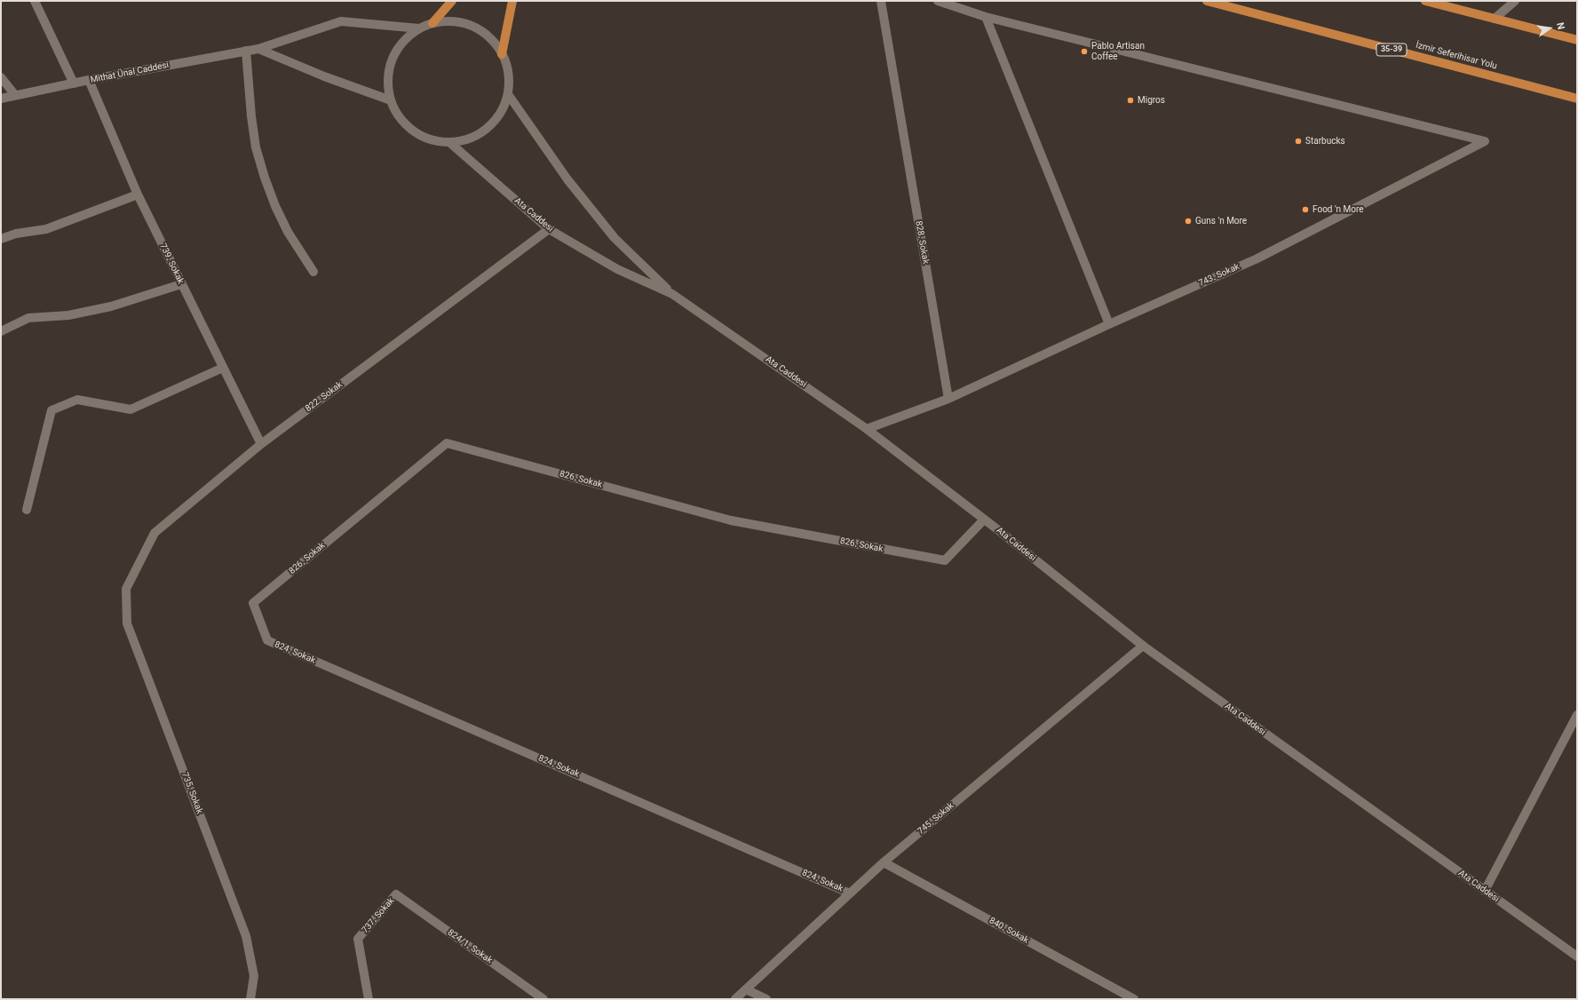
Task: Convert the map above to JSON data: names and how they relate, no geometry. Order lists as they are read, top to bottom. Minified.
{"streets":{"main road":["35-39","İzmir Seferihisar Yolu"],"street":["Mithat Ünal Caddesi","Ata Caddesi","828. Sokak","739. Sokak","743. Sokak","822. Sokak","826. Sokak","824. Sokak","735. Sokak","745. Sokak","737. Sokak","840. Sokak","824/1. Sokak"]},"crossings":[["Mithat Ünal Caddesi","Ata Caddesi"],["Mithat Ünal Caddesi","739. Sokak"],["Ata Caddesi","822. Sokak"],["Ata Caddesi","826. Sokak"],["Ata Caddesi","745. Sokak"],["828. Sokak","743. Sokak"],["739. Sokak","822. Sokak"],["822. Sokak","735. Sokak"],["826. Sokak","824. Sokak"],["824. Sokak","745. Sokak"],["745. Sokak","840. Sokak"],["737. Sokak","824/1. Sokak"]],"places":["Pablo Artisan Coffee","Migros","Starbucks","Food 'n More","Guns 'n More"],"north":"right"}
